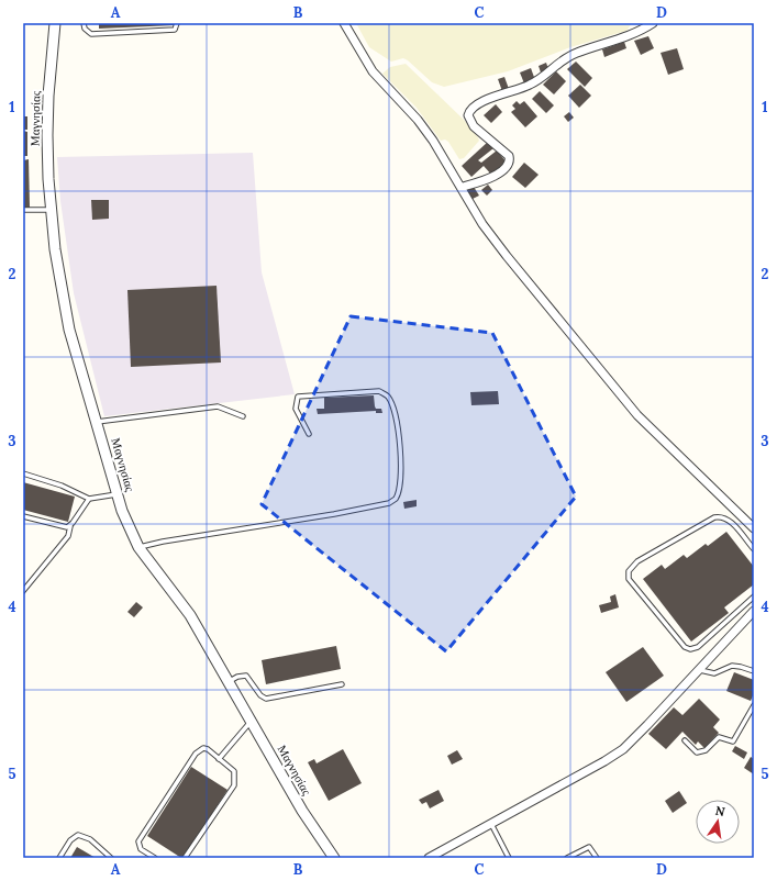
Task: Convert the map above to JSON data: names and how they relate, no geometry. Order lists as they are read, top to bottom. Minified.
{"streets":{"street":["Μαγνησίας"]},"north":"top","grid":{"columns":["A","B","C","D"],"rows":["1","2","3","4","5"]}}
